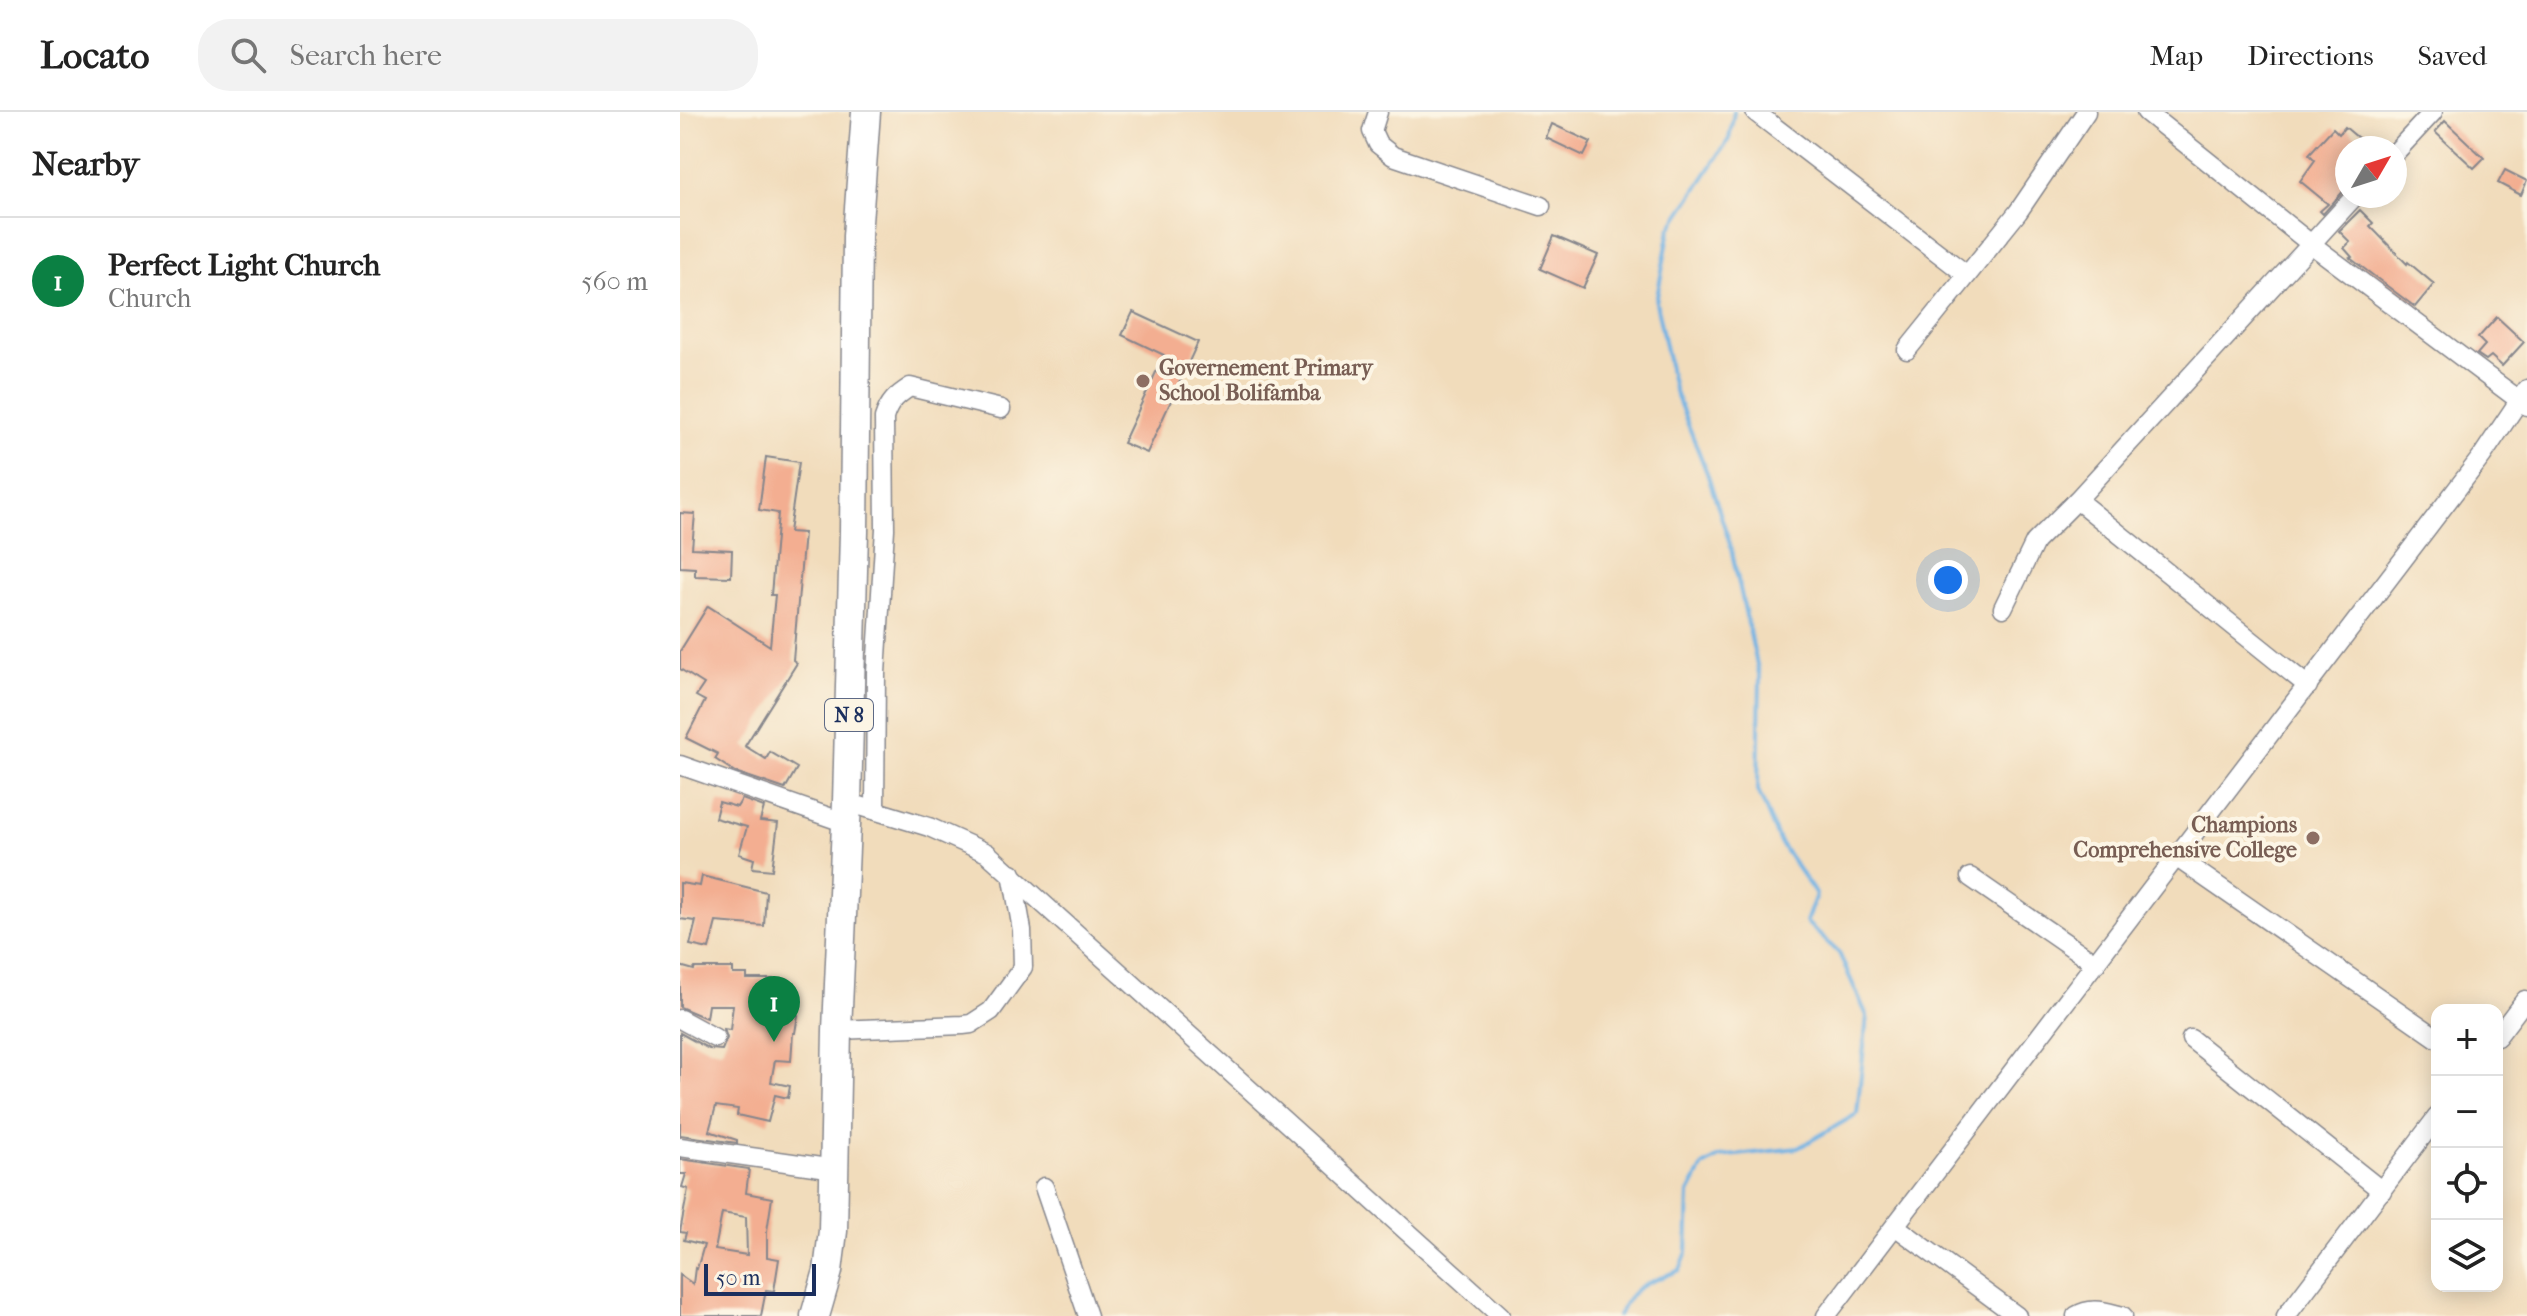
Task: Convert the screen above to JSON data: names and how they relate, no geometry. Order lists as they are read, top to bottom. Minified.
{"streets":{"highway":["N 8"]},"places":["Governement Primary School Bolifamba","Champions Comprehensive College"],"scale_bar":"50 m","north":"top right","page":{"header":"Locato","search":"Search here","nav":["Map","Directions","Saved"],"heading":"Nearby","list":[{"mark":"1","name":"Perfect Light Church","note":"Church","value":"560 m"}],"pins":"1","map_buttons":["+","−"],"scale":"50 m"}}
